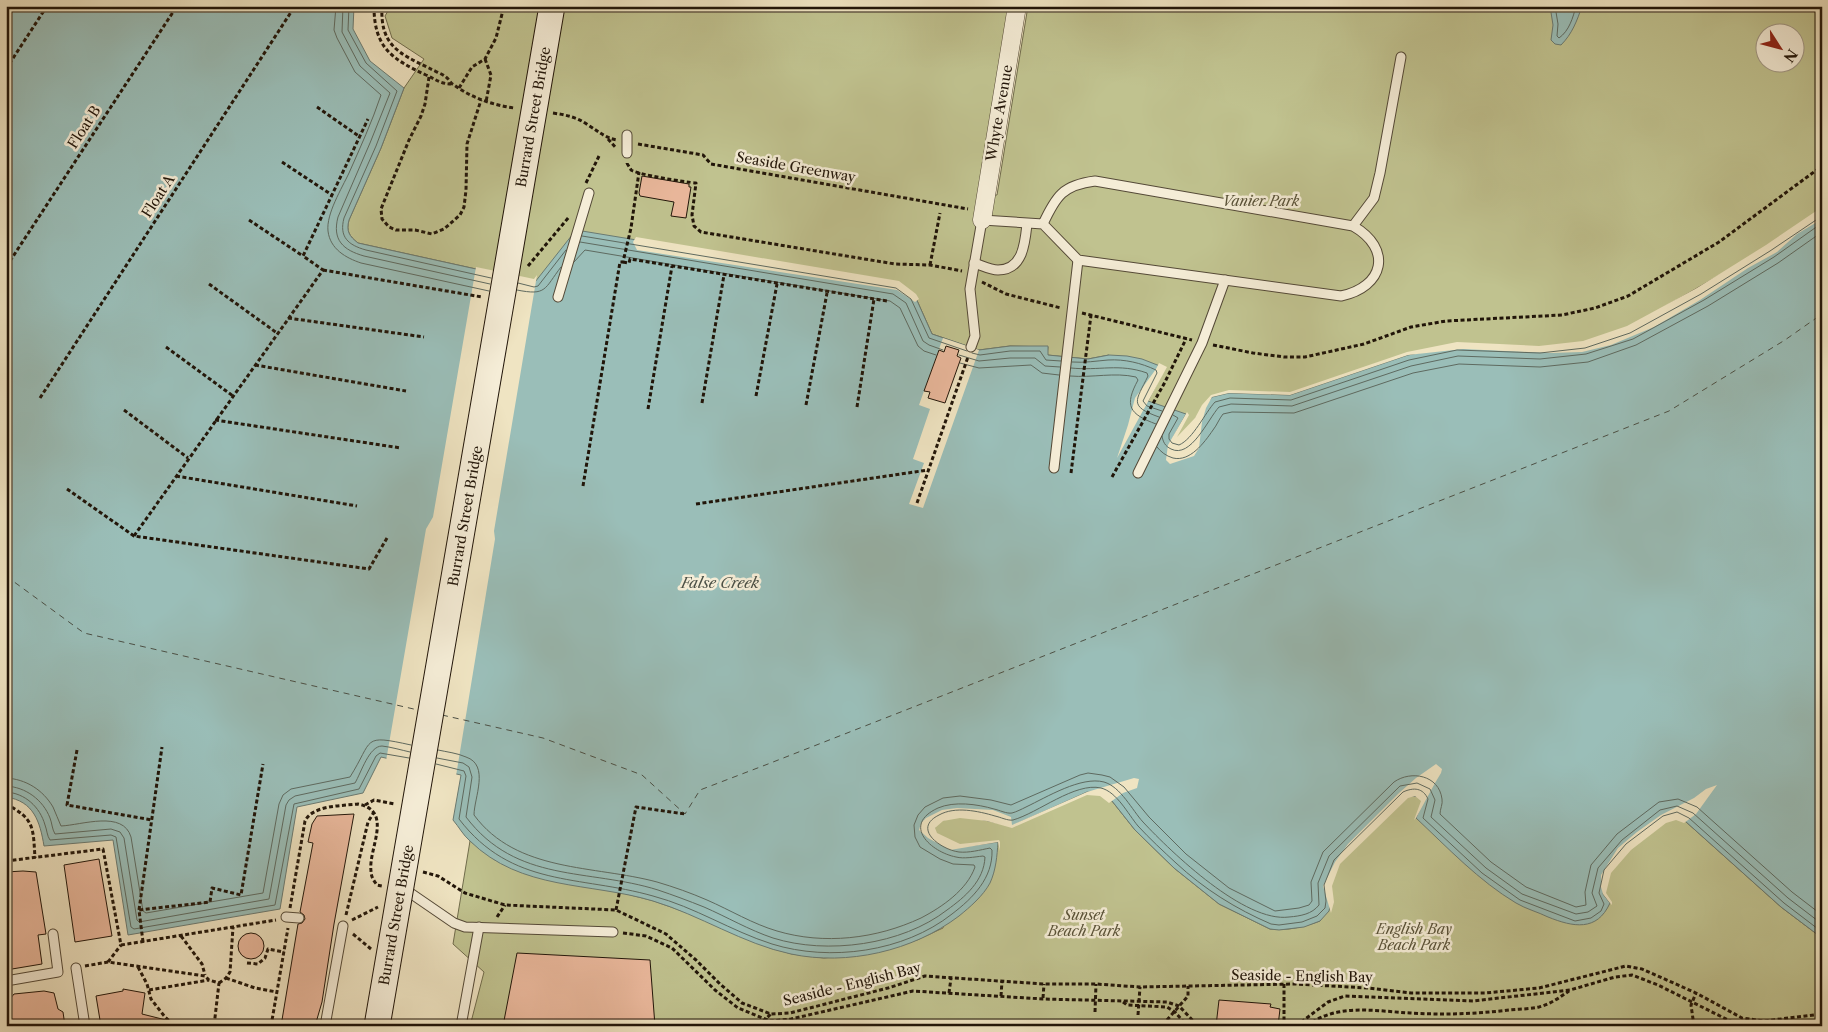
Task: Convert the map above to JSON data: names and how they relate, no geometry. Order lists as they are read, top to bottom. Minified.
{"streets":{"main road":["Burrard Street Bridge"],"street":["Whyte Avenue"],"path":["Float B","Seaside Greenway","Float A","Seaside - English Bay"]},"crossings":[["Whyte Avenue","Seaside Greenway"]],"water":["False Creek"],"parks":["Vanier Park","Sunset Beach Park","English Bay Beach Park"],"north":"bottom right"}
